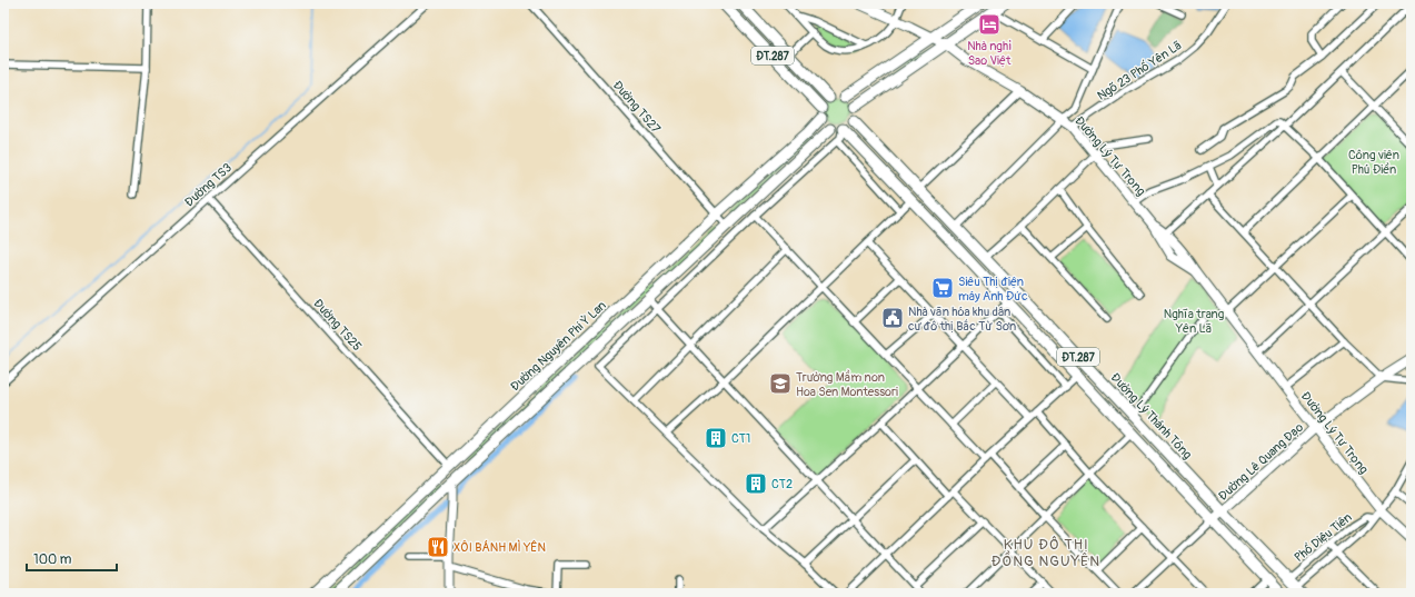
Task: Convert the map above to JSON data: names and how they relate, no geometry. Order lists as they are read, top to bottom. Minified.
{"streets":{"main road":["ĐT.287","Đường Lý Tự Trọng","Đường Nguyên Phi Ỷ Lan","Đường Lý Thánh Tông","Đường Lê Quang Đạo"],"street":["Ngõ 23 Phố Yên Lã","Đường TS27","Đường TS3","Đường TS25","Phố Diệu Tiên"]},"crossings":[["ĐT.287","Đường Nguyên Phi Ỷ Lan"],["ĐT.287","Đường Lý Thánh Tông"],["ĐT.287","Đường Lê Quang Đạo"],["Ngõ 23 Phố Yên Lã","Đường Lý Tự Trọng"],["Đường TS27","Đường Nguyên Phi Ỷ Lan"],["Đường Lý Tự Trọng","Đường Lê Quang Đạo"],["Đường Lý Tự Trọng","Phố Diệu Tiên"],["Đường TS3","Đường TS25"],["Đường TS25","Đường Nguyên Phi Ỷ Lan"],["Đường Nguyên Phi Ỷ Lan","Đường Lý Thánh Tông"],["Đường Lý Thánh Tông","Đường Lê Quang Đạo"],["Đường Lý Thánh Tông","Phố Diệu Tiên"]],"districts":["KHU ĐÔ THỊ ĐỒNG NGUYÊN"],"parks":["Công viên Phú Điền","Nghĩa trang Yên Lã"],"places":{"hotel":["Nhà nghỉ Sao Việt"],"supermarket":["Siêu Thị điện máy Anh Đức"],"public building":["Nhà văn hóa khu dân cư đô thị Bắc Từ Sơn"],"school or university":["Trường Mầm non Hoa Sen Montessori"],"building":["CT1","CT2"],"restaurant":["XÔI BÁNH MÌ YÊN"]},"scale_bar":"100 m"}
